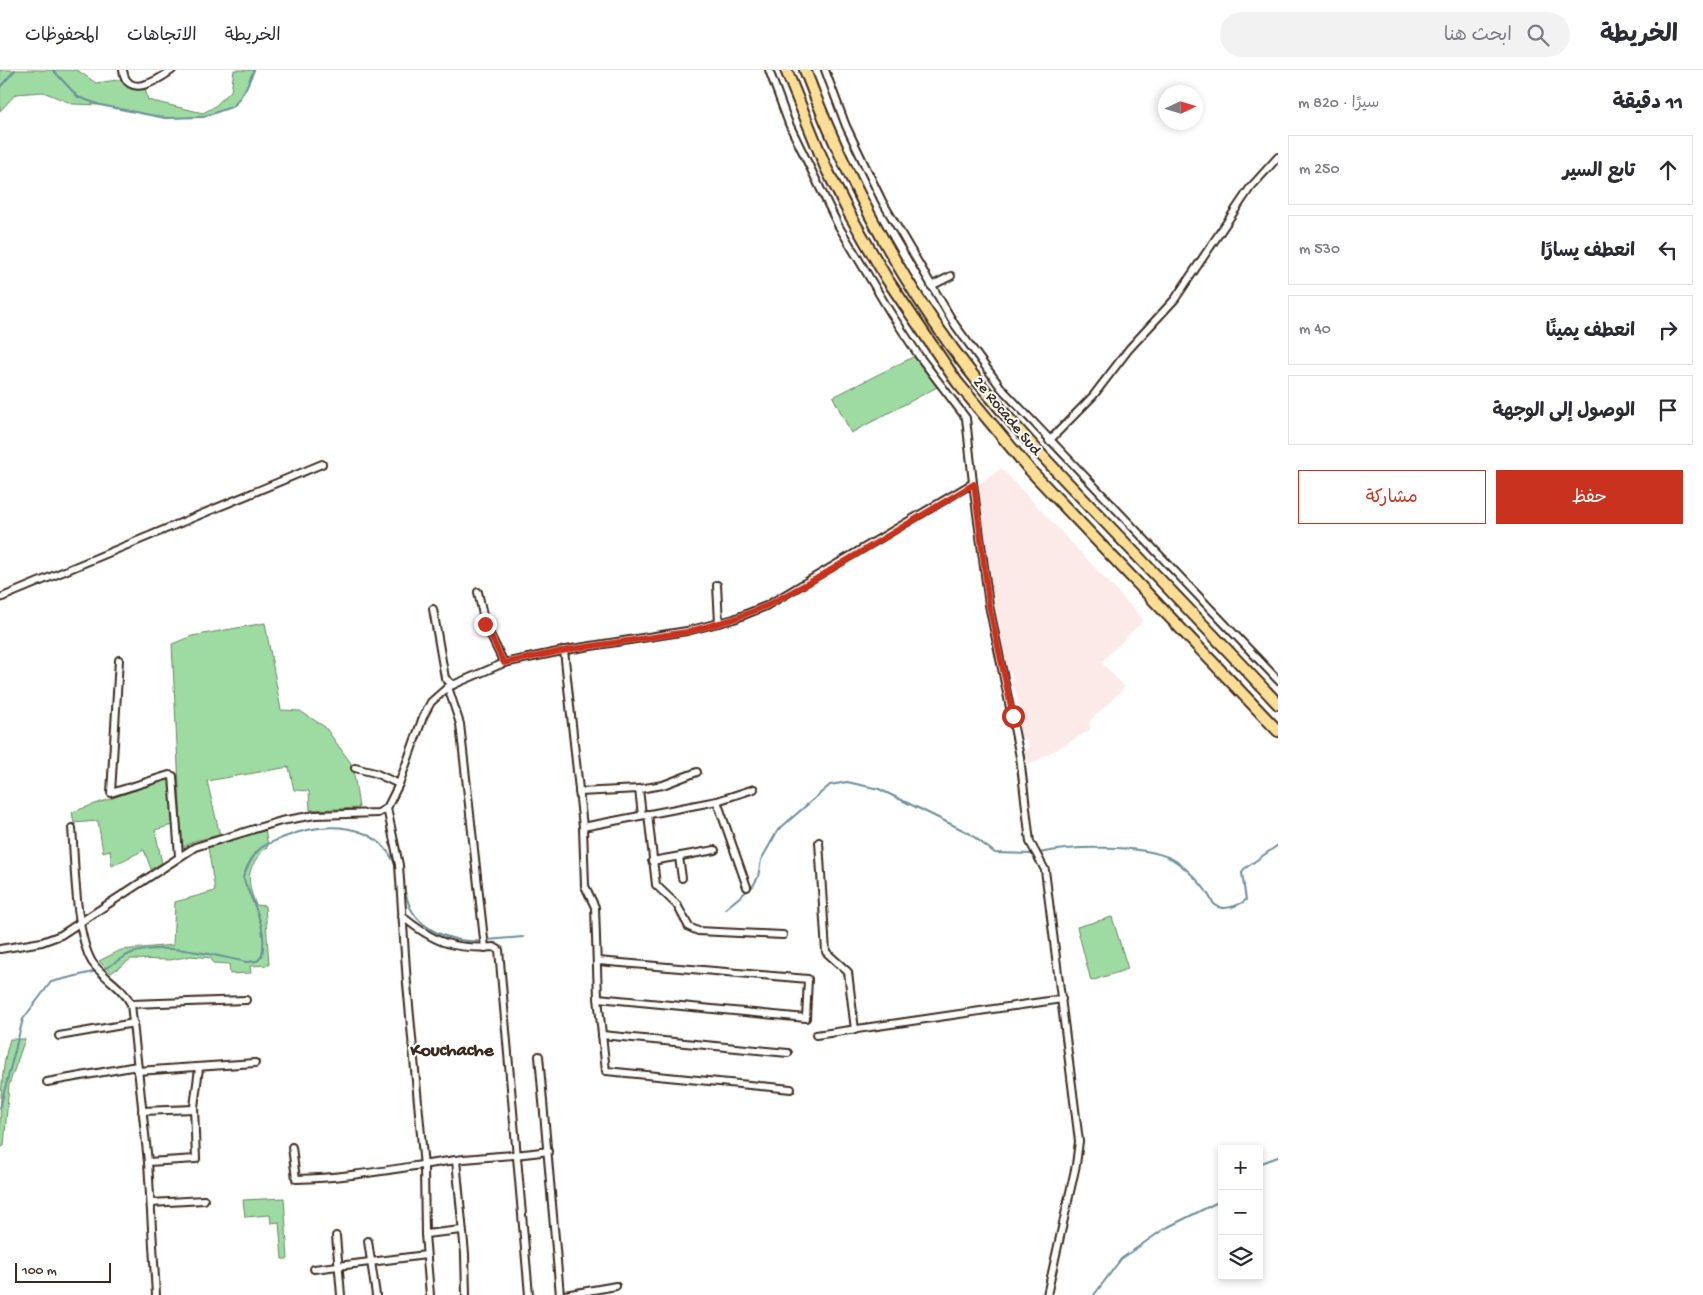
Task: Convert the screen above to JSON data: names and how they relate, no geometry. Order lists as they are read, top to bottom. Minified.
{"streets":{"highway":["2e Rocade Sud"]},"districts":["Kouchache"],"scale_bar":"100 m","north":"right","page":{"header":"الخريطة","search":"ابحث هنا","nav":["الخريطة","الاتجاهات","المحفوظات"],"heading":["11 دقيقة","سيرًا · 820 m"],"list":[["تابع السير","250 m"],["انعطف يسارًا","530 m"],["انعطف يمينًا","40 m"],"الوصول إلى الوجهة"],"buttons":["حفظ","مشاركة"],"map_buttons":["+","−"],"scale":"100 m"}}
